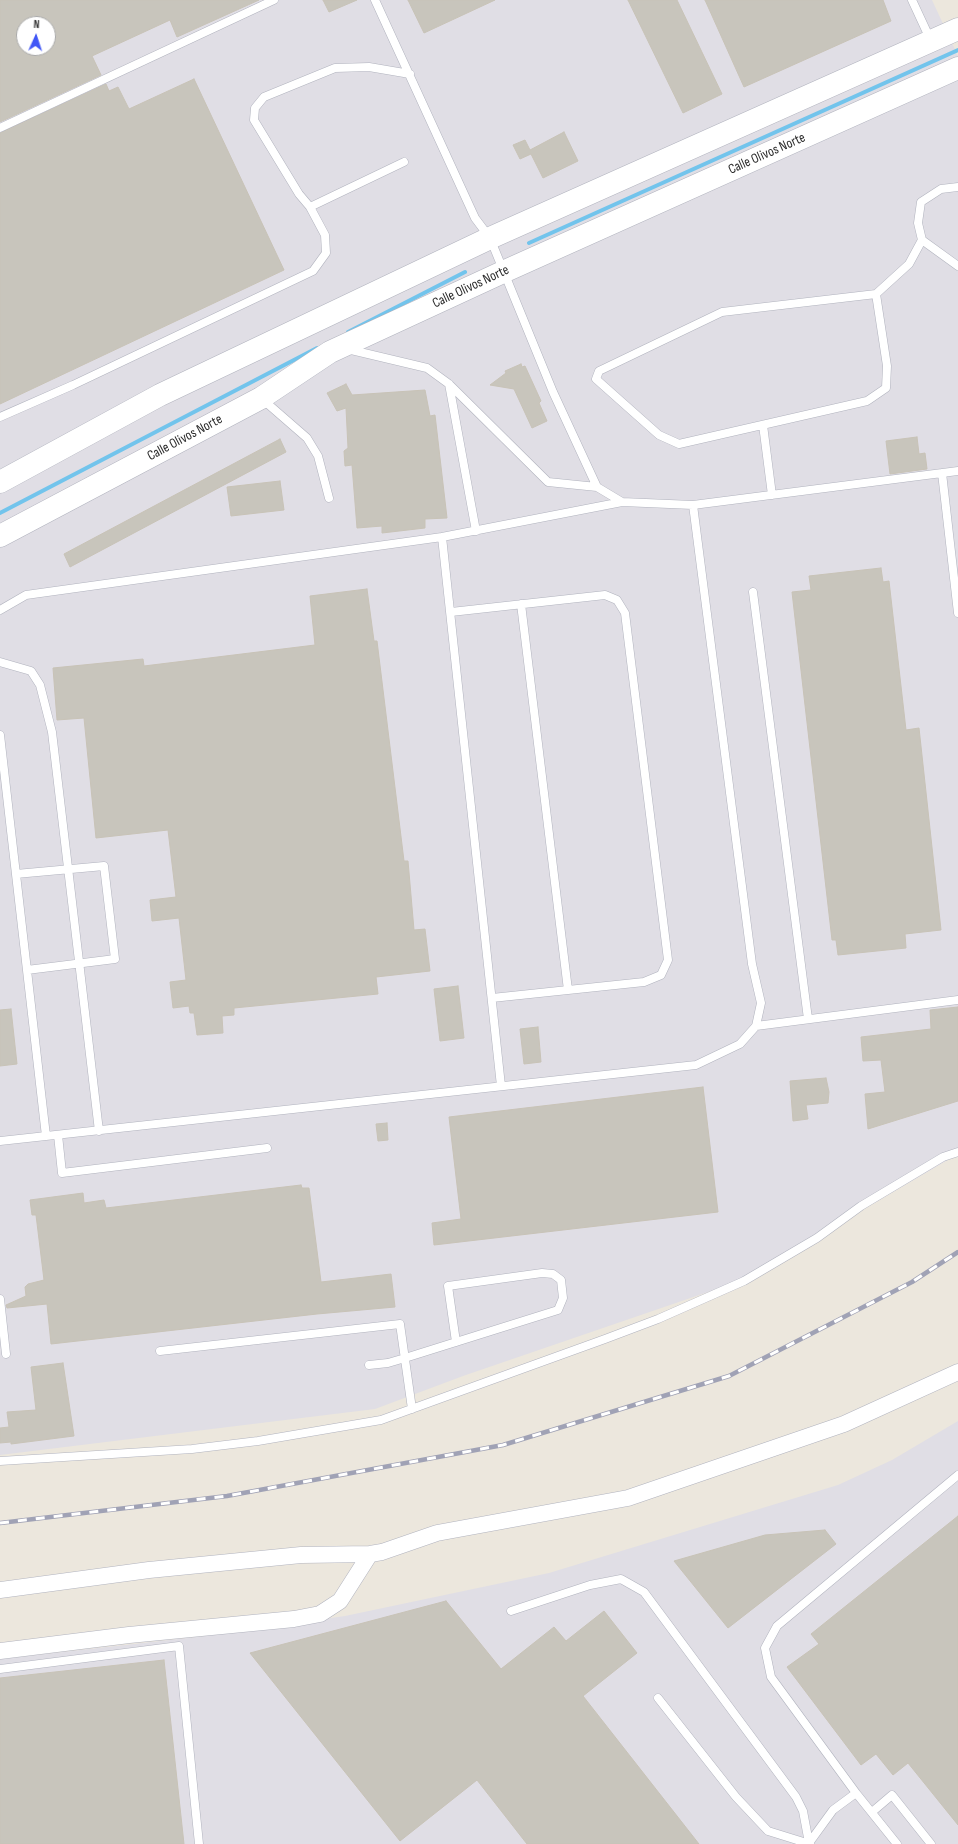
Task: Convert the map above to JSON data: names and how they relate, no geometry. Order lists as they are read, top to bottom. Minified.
{"streets":{"main road":["Calle Olivos Norte"]},"north":"top"}
